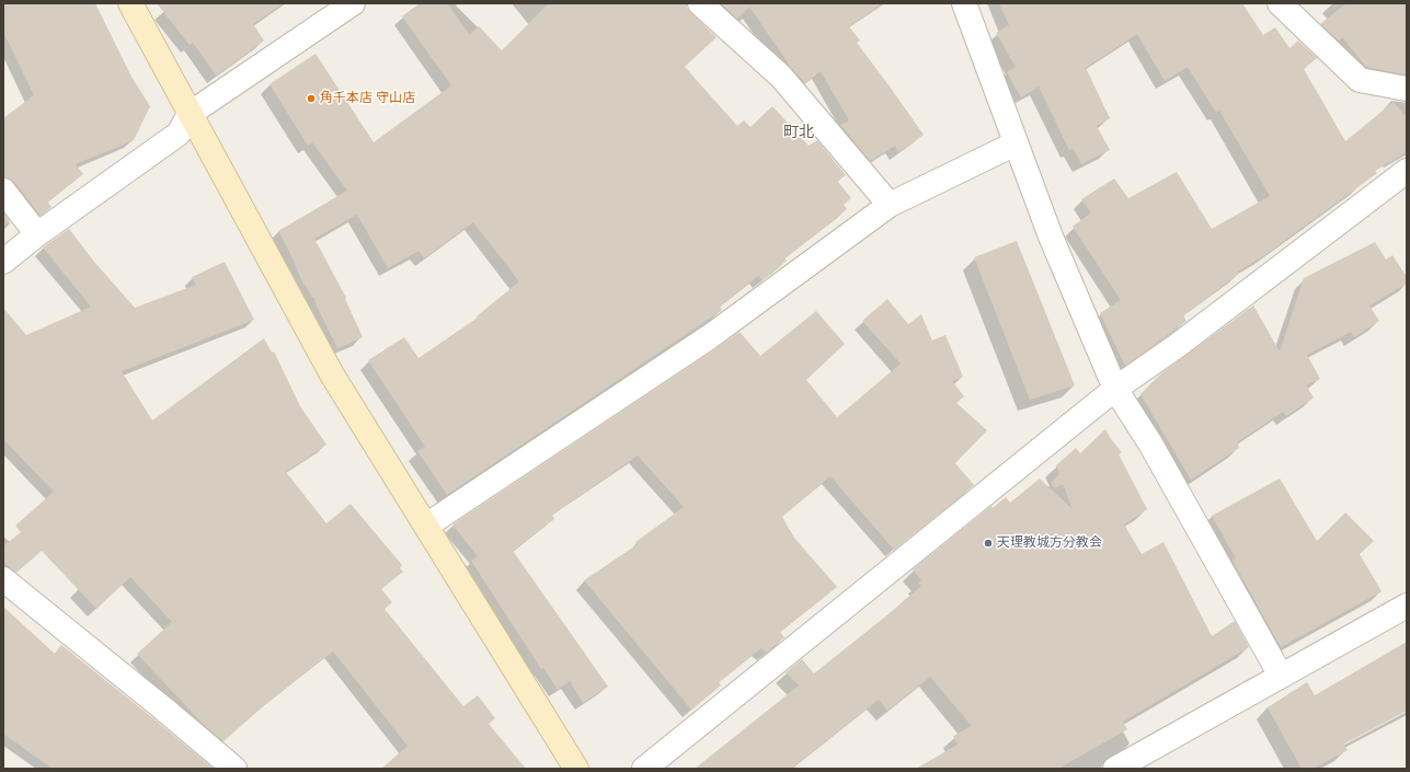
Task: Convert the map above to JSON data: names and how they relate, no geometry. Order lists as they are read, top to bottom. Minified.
{"districts":["町北"],"places":["角千本店 守山店","天理教城方分教会"]}
